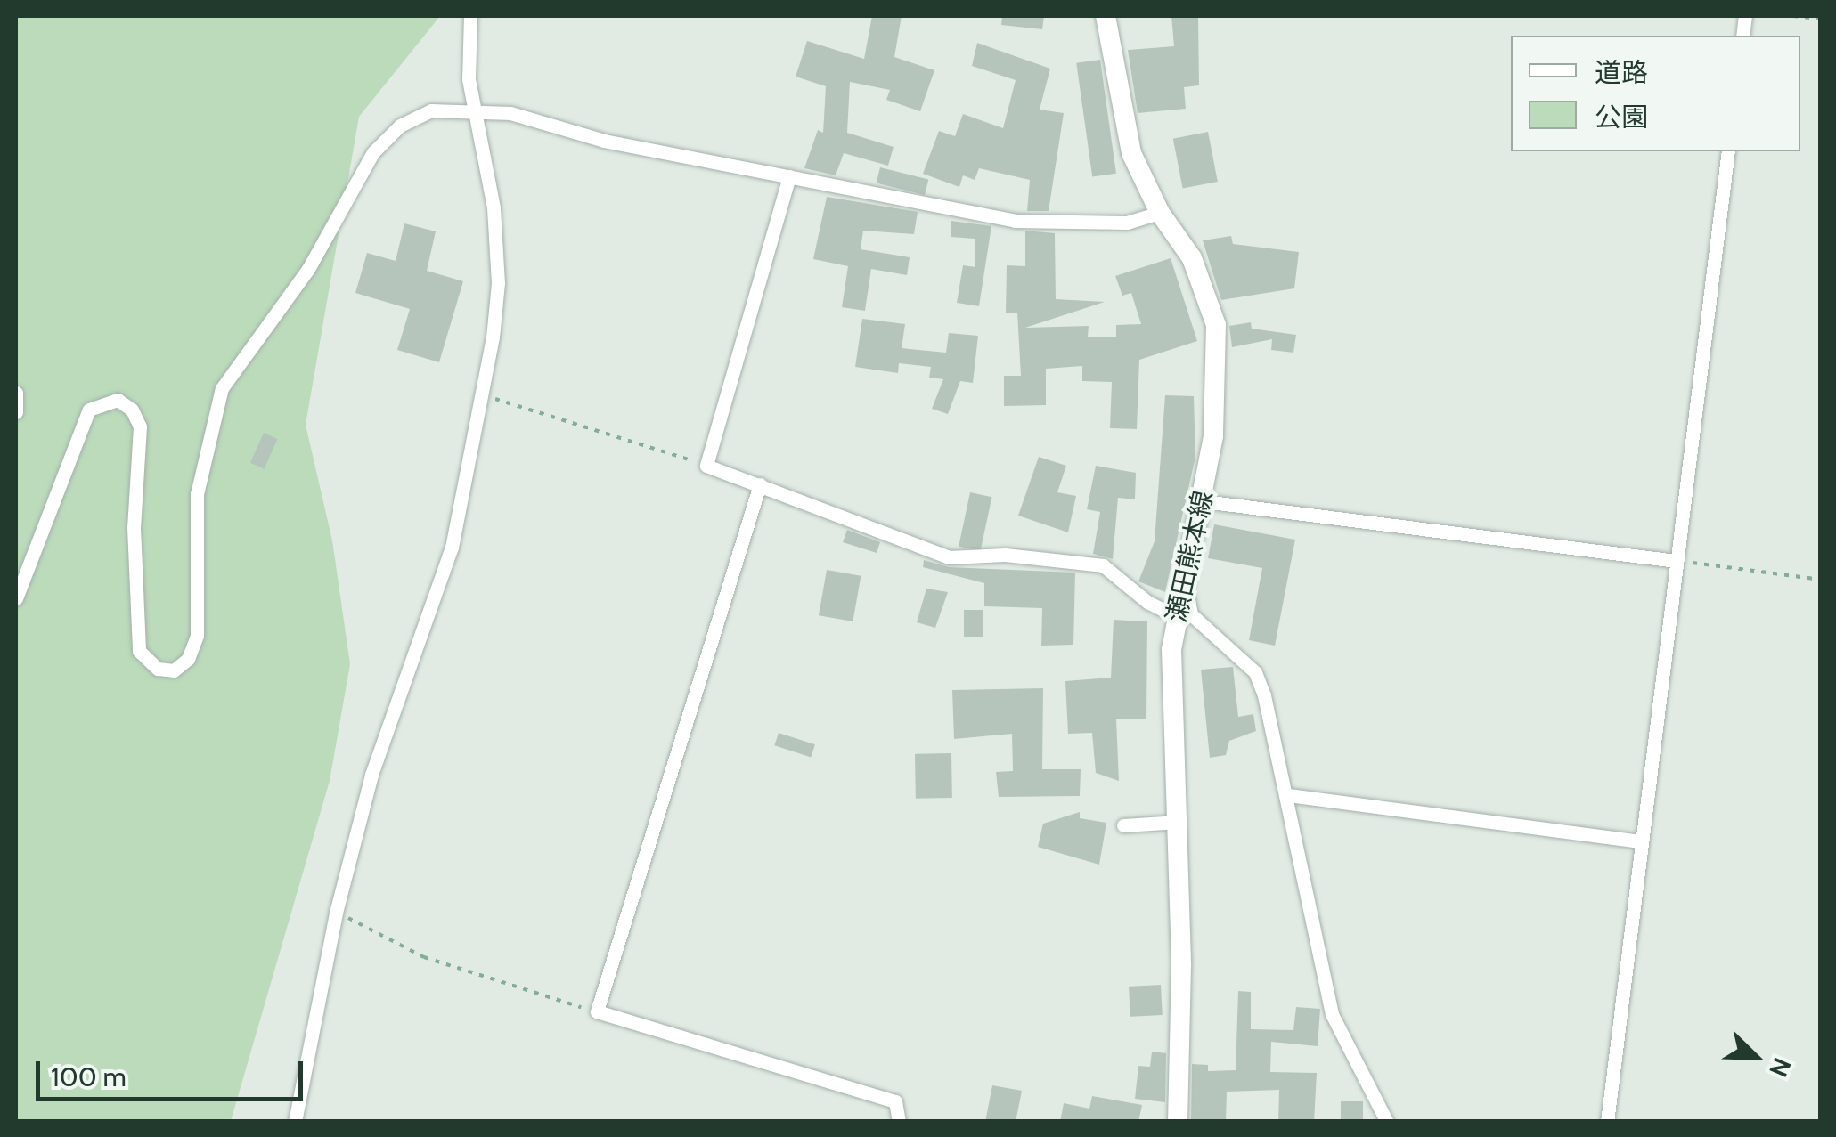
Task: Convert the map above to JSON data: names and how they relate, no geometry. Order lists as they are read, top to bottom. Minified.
{"streets":{"main road":["瀬田熊本線"]},"legend":["道路","公園"],"scale_bar":"100 m","north":"bottom right"}
